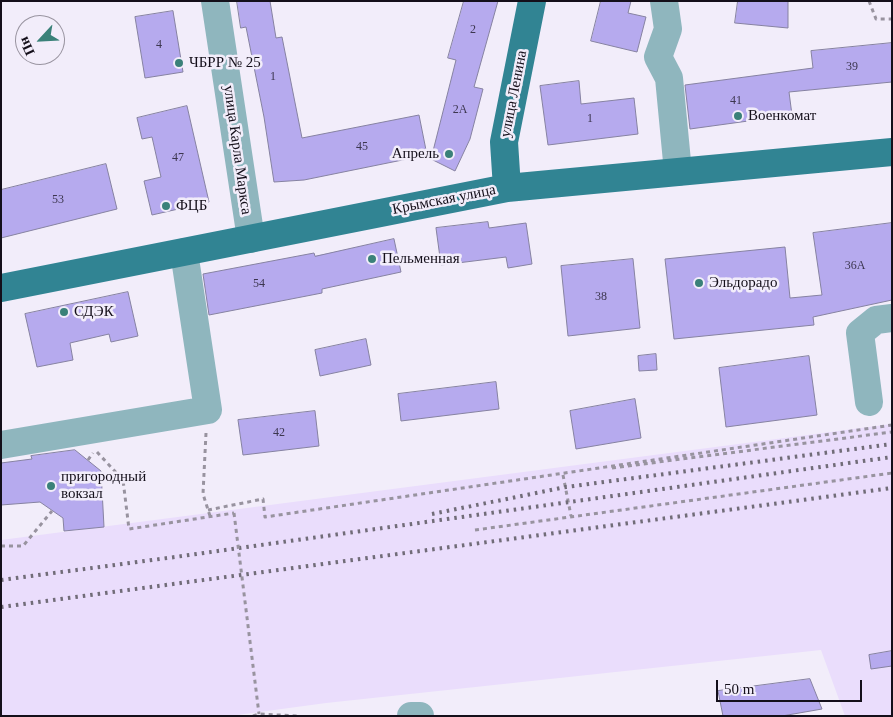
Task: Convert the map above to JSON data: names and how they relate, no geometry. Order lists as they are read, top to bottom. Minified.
{"streets":{"main road":["улица Ленина","Крымская улица"],"street":["улица Карла Маркса"]},"crossings":[["улица Ленина","Крымская улица"],["улица Карла Маркса","Крымская улица"]],"places":["ЧБРР № 25","Военкомат","Апрель","ФЦБ","Пельменная","Эльдорадо","СДЭК","пригородный вокзал"],"house_numbers":["2","4","39","1","41","2А","1","45","47","53","36А","54","38","42"],"scale_bar":"50 m","north":"bottom left"}
